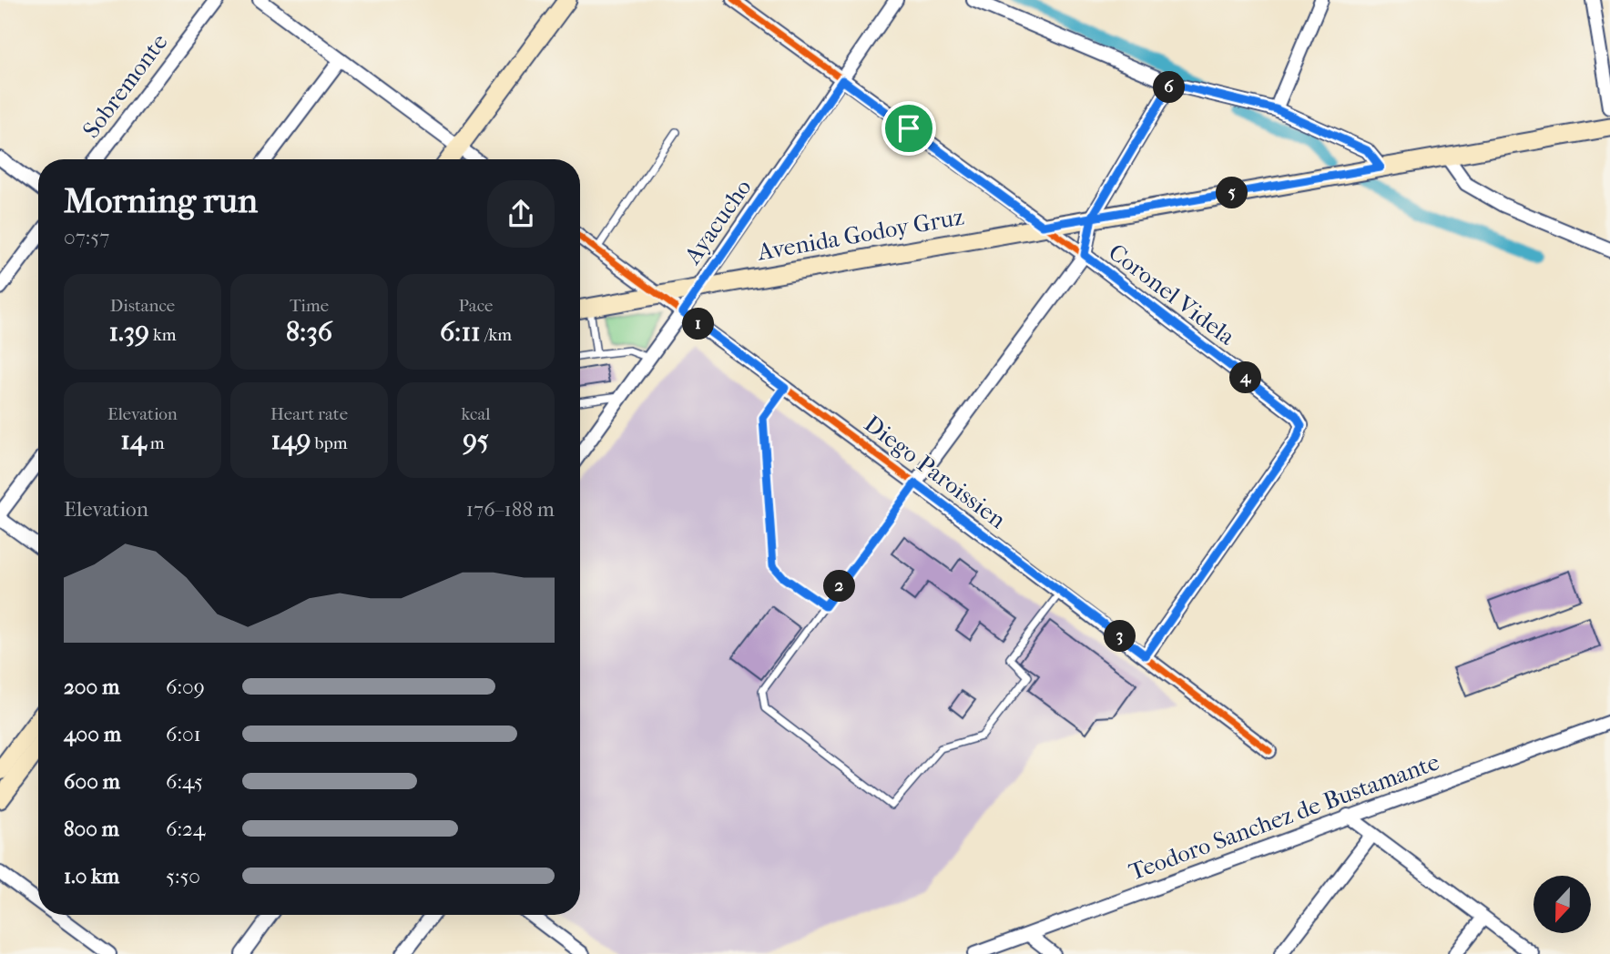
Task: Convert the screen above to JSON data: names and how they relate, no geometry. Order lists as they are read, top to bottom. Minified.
{"streets":{"main road":["Avenida Godoy Gruz"],"street":["Sobremonte","Ayacucho","Coronel Videla","Diego Paroissien","Teodoro Sanchez de Bustamante"]},"crossings":[["Ayacucho","Avenida Godoy Gruz"],["Ayacucho","Coronel Videla"],["Ayacucho","Diego Paroissien"],["Avenida Godoy Gruz","Coronel Videla"],["Avenida Godoy Gruz","Diego Paroissien"],["Coronel Videla","Diego Paroissien"]],"north":"bottom","page":{"pins":["6","5","1","4","2","3"],"heading":["Morning run","07:57"],"stats":[["Distance","1.39 km"],["Time","8:36"],["Pace","6:11 /km"],["Elevation","14 m"],["Heart rate","149 bpm"],["kcal","95"]],"chart":["Elevation","176–188 m"],"list":[{"name":"200 m","note":"6:09"},{"name":"400 m","note":"6:01"},{"name":"600 m","note":"6:45"},{"name":"800 m","note":"6:24"},{"name":"1.0 km","note":"5:50"}]}}
